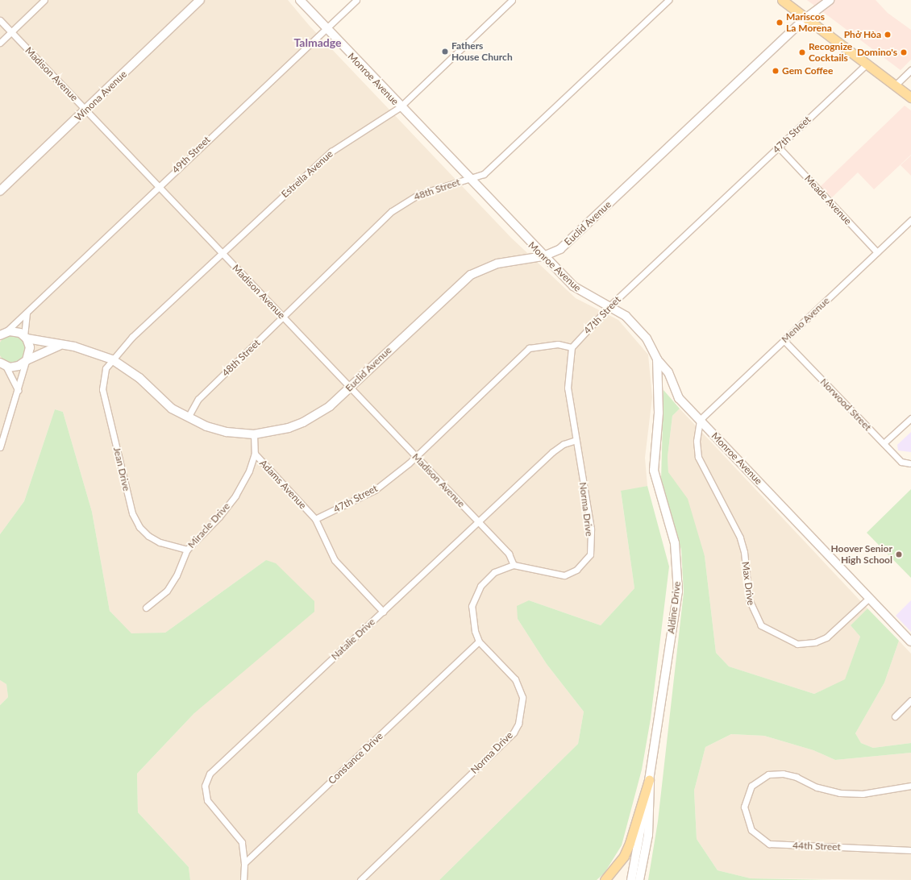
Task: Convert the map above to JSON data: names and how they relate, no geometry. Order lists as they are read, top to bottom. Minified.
{"streets":{"street":["Madison Avenue","Monroe Avenue","Winona Avenue","47th Street","49th Street","Estrella Avenue","48th Street","Meade Avenue","Euclid Avenue","Menlo Avenue","Norwood Street","Jean Drive","Adams Avenue","Norma Drive","Miracle Drive","Max Drive","Aldine Drive","Natalie Drive","Constance Drive","44th Street"]},"crossings":[["Madison Avenue","Winona Avenue"],["Madison Avenue","47th Street"],["Madison Avenue","49th Street"],["Madison Avenue","Estrella Avenue"],["Madison Avenue","48th Street"],["Madison Avenue","Euclid Avenue"],["Madison Avenue","Norma Drive"],["Madison Avenue","Natalie Drive"],["Monroe Avenue","47th Street"],["Monroe Avenue","49th Street"],["Monroe Avenue","Estrella Avenue"],["Monroe Avenue","48th Street"],["Monroe Avenue","Euclid Avenue"],["Monroe Avenue","Menlo Avenue"],["Monroe Avenue","Max Drive"],["Monroe Avenue","Aldine Drive"],["47th Street","Meade Avenue"],["47th Street","Adams Avenue"],["47th Street","Norma Drive"],["Estrella Avenue","Jean Drive"],["Meade Avenue","Menlo Avenue"],["Euclid Avenue","Adams Avenue"],["Menlo Avenue","Norwood Street"],["Menlo Avenue","Max Drive"],["Jean Drive","Miracle Drive"],["Adams Avenue","Miracle Drive"],["Adams Avenue","Natalie Drive"],["Norma Drive","Natalie Drive"],["Norma Drive","Constance Drive"],["Natalie Drive","Constance Drive"]],"districts":["Talmadge"],"places":["Mariscos La Morena","Phở Hòa","Fathers House Church","Recognize Cocktails","Domino's","Gem Coffee","Hoover Senior High School"]}
